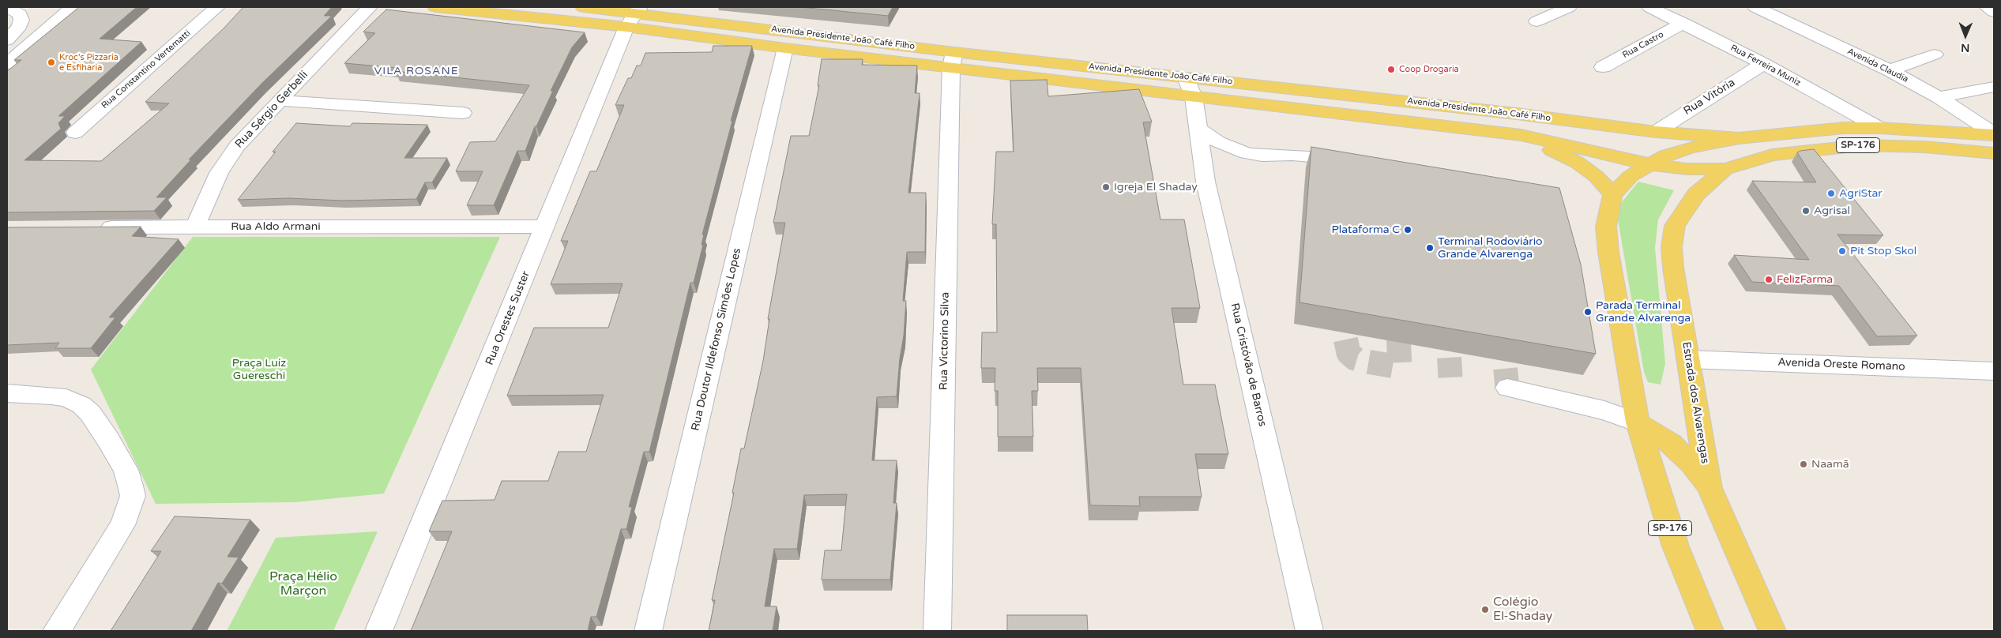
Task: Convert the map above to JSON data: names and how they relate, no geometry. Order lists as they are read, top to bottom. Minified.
{"streets":{"main road":["Avenida Presidente João Café Filho","SP-176","Estrada dos Alvarengas"],"street":["Rua Castro","Rua Ferreira Muniz","Avenida Claudia","Rua Constantino Vertematti","Rua Vitória","Rua Sérgio Gerbelli","Rua Aldo Armani","Rua Orestes Suster","Rua Doutor Ildefonso Simões Lopes","Rua Victorino Silva","Rua Cristóvão de Barros","Avenida Oreste Romano"]},"crossings":[["Avenida Presidente João Café Filho","Rua Vitória"],["Avenida Presidente João Café Filho","SP-176"],["Avenida Presidente João Café Filho","Rua Orestes Suster"],["Avenida Presidente João Café Filho","Rua Doutor Ildefonso Simões Lopes"],["Avenida Presidente João Café Filho","Rua Victorino Silva"],["Avenida Presidente João Café Filho","Rua Cristóvão de Barros"],["Rua Castro","Rua Ferreira Muniz"],["Rua Ferreira Muniz","Rua Vitória"],["Rua Ferreira Muniz","SP-176"],["Avenida Claudia","SP-176"],["Rua Sérgio Gerbelli","Rua Aldo Armani"],["Rua Aldo Armani","Rua Orestes Suster"],["Avenida Oreste Romano","Estrada dos Alvarengas"]],"districts":["VILA ROSANE"],"parks":["Praça Luíz Guereschi","Praça Hélio Marçon"],"places":["Kroc's Pizzaria e Esfiharia","Coop Drogaria","Igreja El Shaday","AgriStar","Agrisal","Plataforma C","Terminal Rodoviário Grande Alvarenga","Pit Stop Skol","FelizFarma","Parada Terminal Grande Alvarenga","Naamã","Colégio El-Shaday"],"north":"bottom"}
